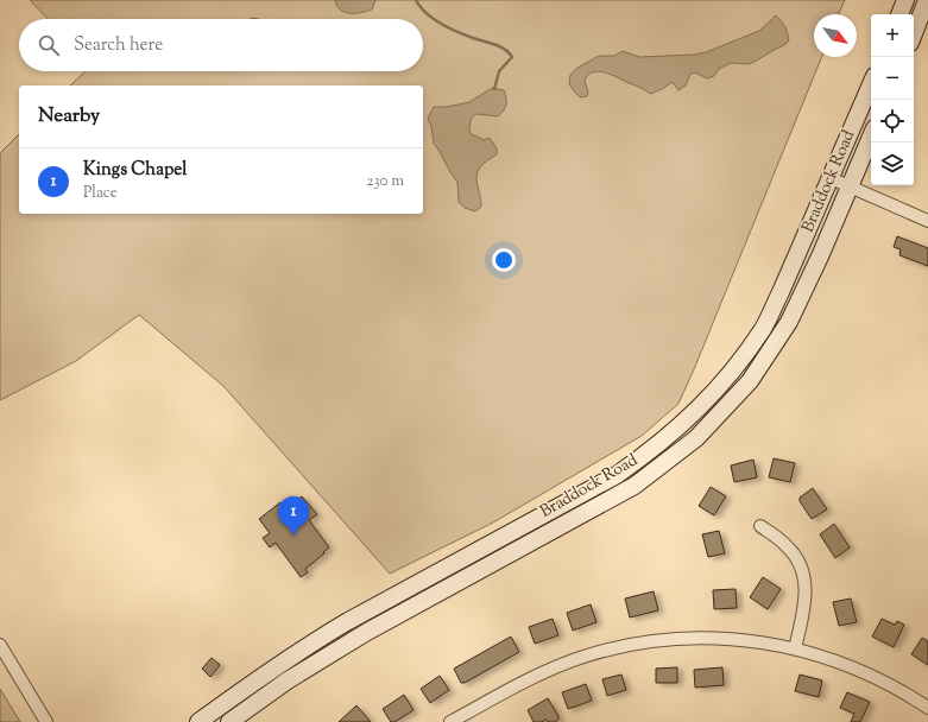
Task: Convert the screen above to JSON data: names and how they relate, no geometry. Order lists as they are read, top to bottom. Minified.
{"streets":{"main road":["Braddock Road"]},"north":"bottom right","page":{"map_buttons":["+","−"],"search":"Search here","heading":"Nearby","list":[{"mark":"1","name":"Kings Chapel","note":"Place","value":"230 m"}],"pins":"1"}}
